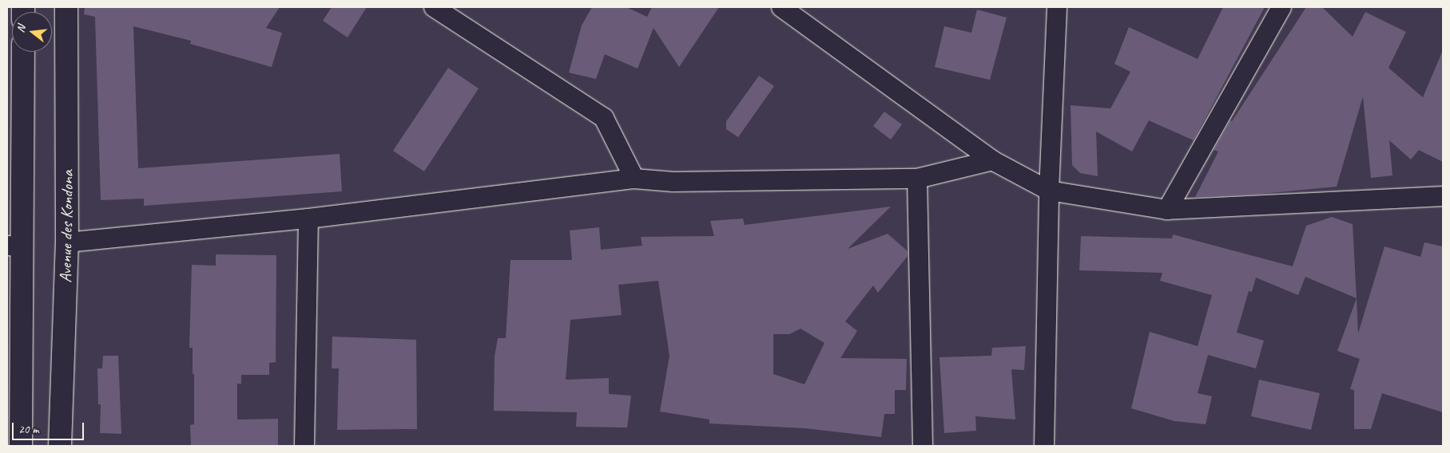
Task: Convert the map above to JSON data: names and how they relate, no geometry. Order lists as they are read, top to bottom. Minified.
{"streets":{"street":["Avenue des Kondona"]},"scale_bar":"20 m","north":"left"}
